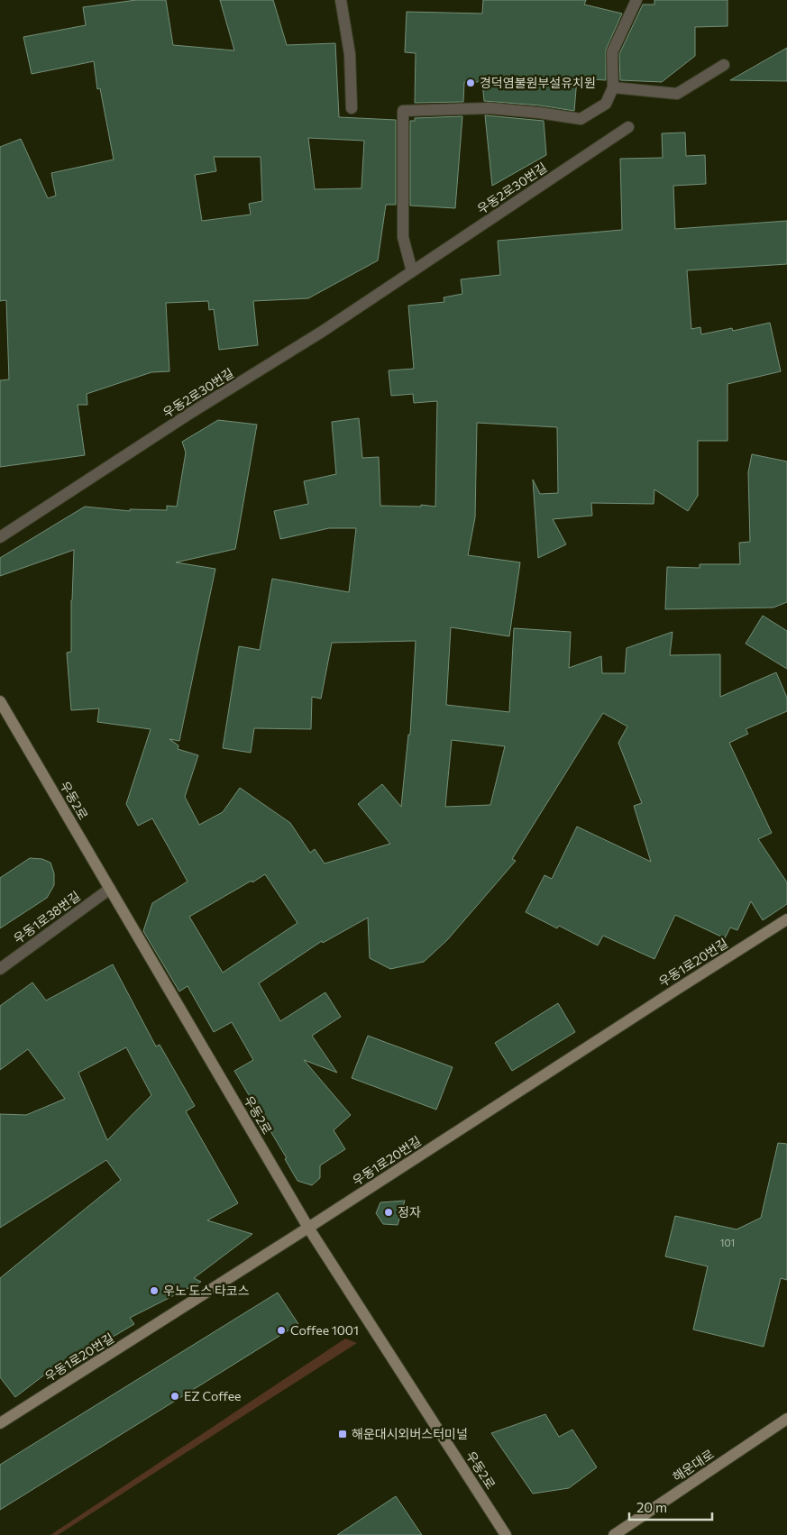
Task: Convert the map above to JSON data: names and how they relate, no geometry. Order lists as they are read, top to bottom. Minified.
{"streets":{"street":["우동2로30번길","우동2로","우동1로38번길","우동1로20번길","해운대로"]},"crossings":[["우동2로","우동1로38번길"],["우동2로","우동1로20번길"]],"places":{"other":["경덕염불원부설유치원","정자","우노 도스 타코스","Coffee 1001","EZ Coffee"],"transit":["해운대시외버스터미널"]},"house_numbers":["101"],"scale_bar":"20 m"}
